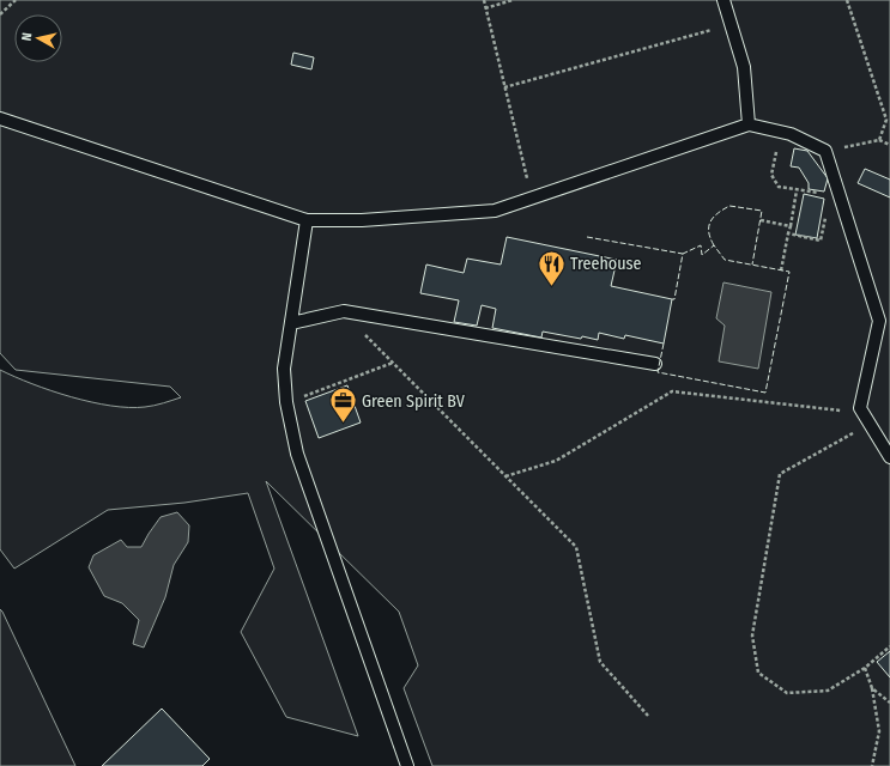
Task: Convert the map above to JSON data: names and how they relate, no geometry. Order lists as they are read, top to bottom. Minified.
{"places":{"restaurant":["Treehouse"],"office":["Green Spirit BV"]},"north":"left"}
